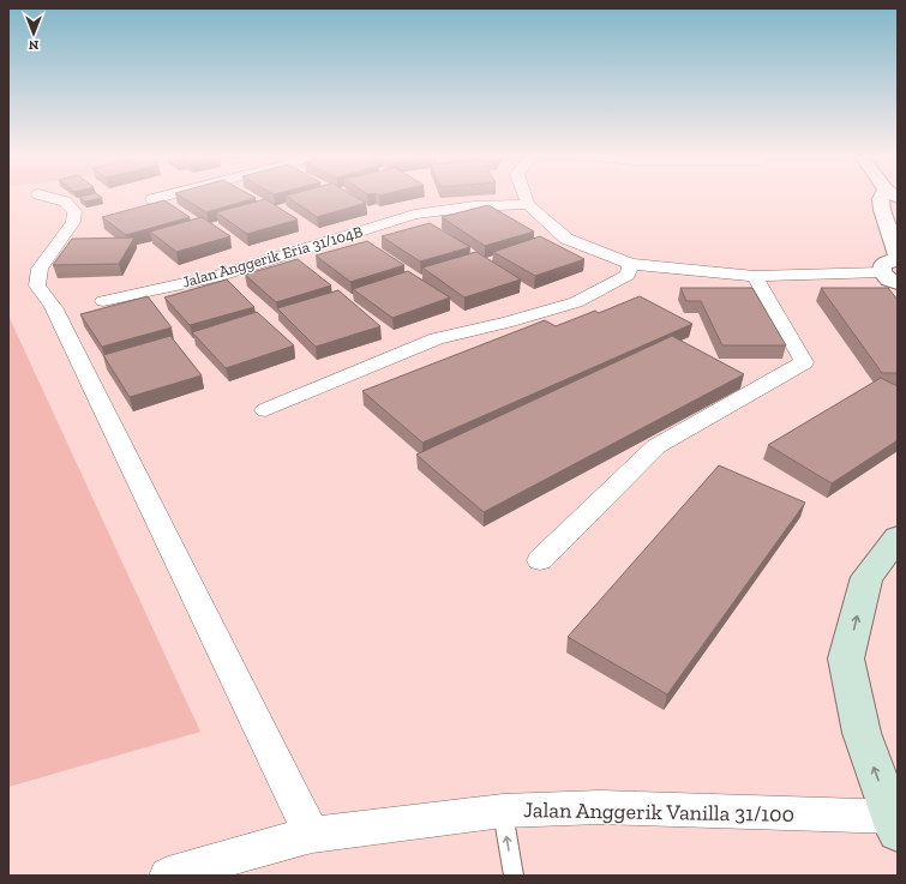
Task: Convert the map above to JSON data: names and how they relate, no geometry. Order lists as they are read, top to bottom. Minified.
{"streets":{"street":["Jalan Anggerik Eria 31/104B","Jalan Anggerik Vanilla 31/100"]},"north":"bottom"}
